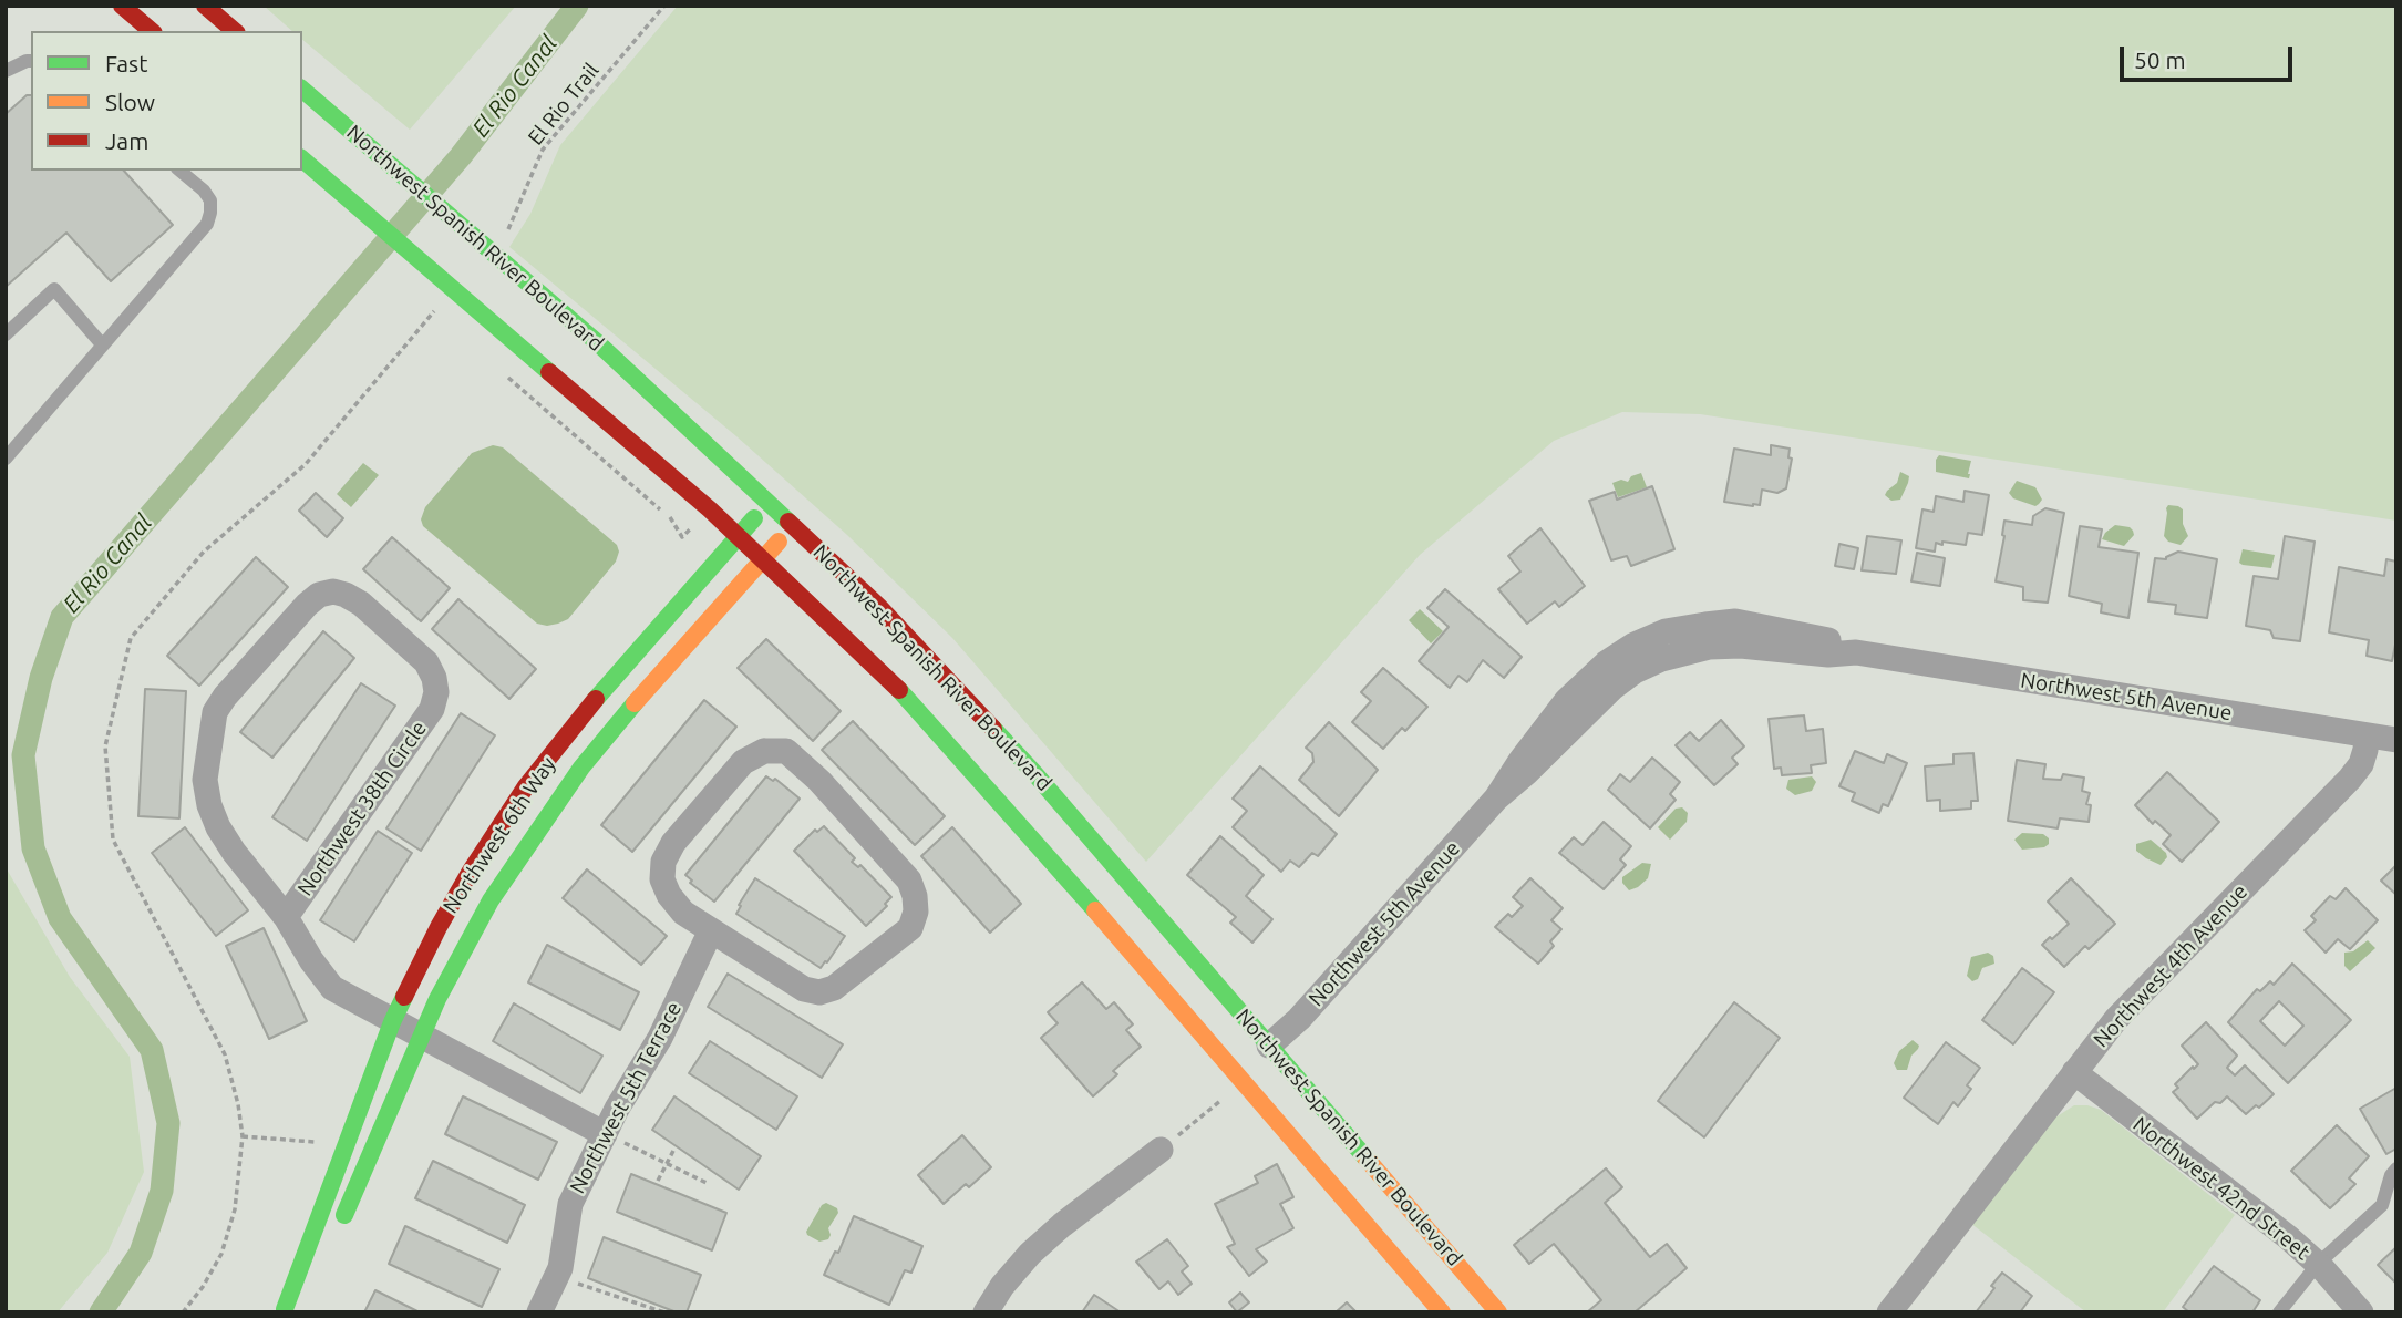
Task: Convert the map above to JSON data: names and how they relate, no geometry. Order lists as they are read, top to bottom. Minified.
{"streets":{"main road":["Northwest Spanish River Boulevard","Northwest 6th Way"],"street":["Northwest 5th Avenue","Northwest 38th Circle","Northwest 4th Avenue","Northwest 5th Terrace","Northwest 42nd Street"],"path":["El Rio Trail"]},"crossings":[["Northwest Spanish River Boulevard","Northwest 5th Avenue"],["Northwest Spanish River Boulevard","Northwest 6th Way"],["Northwest 5th Avenue","Northwest 4th Avenue"],["Northwest 38th Circle","Northwest 6th Way"],["Northwest 38th Circle","Northwest 5th Terrace"],["Northwest 4th Avenue","Northwest 42nd Street"]],"water":["El Rio Canal"],"legend":["Fast","Slow","Jam"],"scale_bar":"50 m"}
